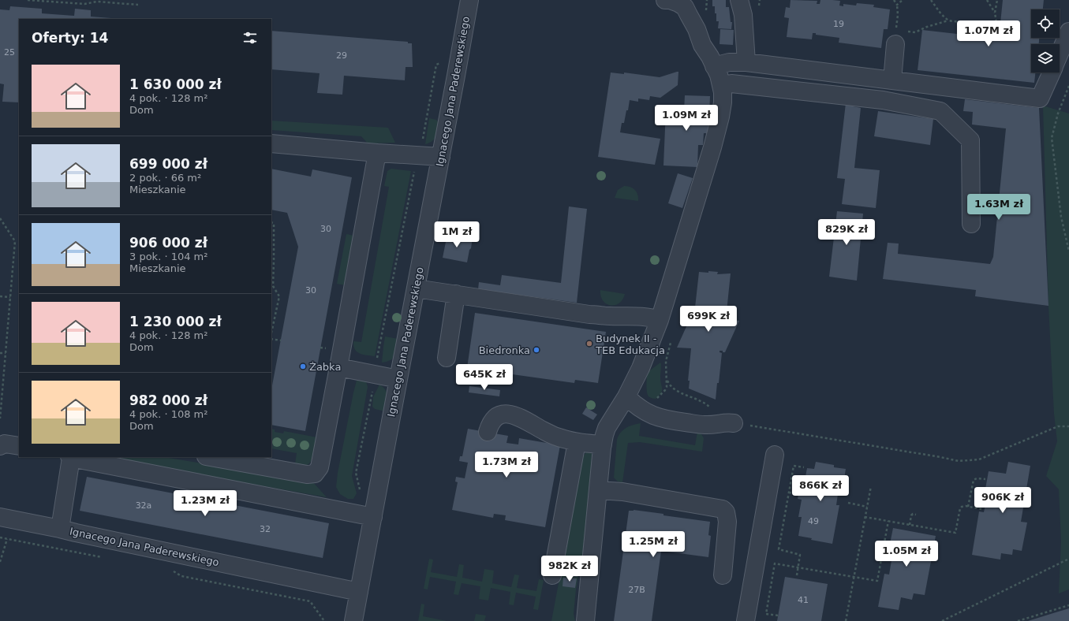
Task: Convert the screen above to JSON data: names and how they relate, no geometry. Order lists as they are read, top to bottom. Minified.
{"streets":{"street":["Ignacego Jana Paderewskiego"]},"places":["Budynek II - TEB Edukacja","Biedronka","Żabka"],"house_numbers":["19","25","29","30","30","32a","49","32","27B","41"],"page":{"heading":"Oferty: 14","price":["1.07M zł","1.09M zł","1.63M zł","829K zł","1M zł","699K zł","645K zł","1.73M zł","866K zł","906K zł","1.23M zł","1.25M zł","1.05M zł","982K zł"],"list":[{"name":"1 630 000 zł","note":"4 pok. · 128 m² · Dom"},{"name":"699 000 zł","note":"2 pok. · 66 m² · Mieszkanie"},{"name":"906 000 zł","note":"3 pok. · 104 m² · Mieszkanie"},{"name":"1 230 000 zł","note":"4 pok. · 128 m² · Dom"},{"name":"982 000 zł","note":"4 pok. · 108 m² · Dom"}]}}
